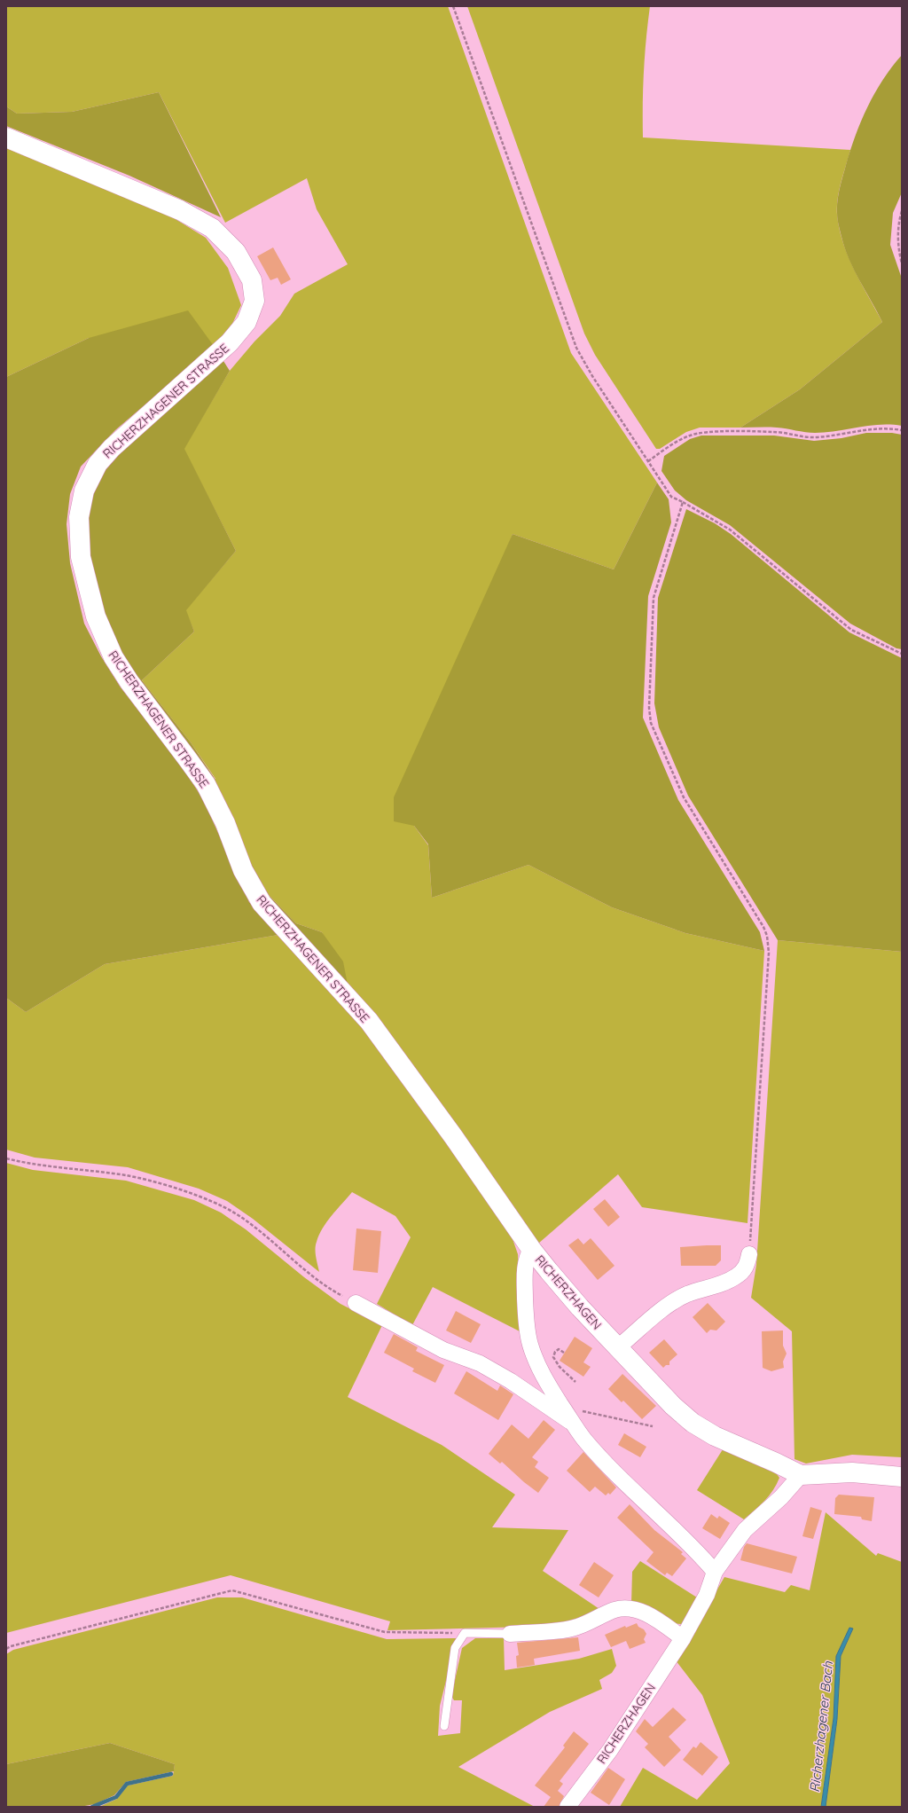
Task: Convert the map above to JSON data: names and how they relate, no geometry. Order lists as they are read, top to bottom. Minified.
{"streets":{"street":["RICHERZHAGENER STRASSE","RICHERZHAGEN"]},"crossings":[["RICHERZHAGENER STRASSE","RICHERZHAGEN"]],"water":["Richerzhagener Bach"]}
